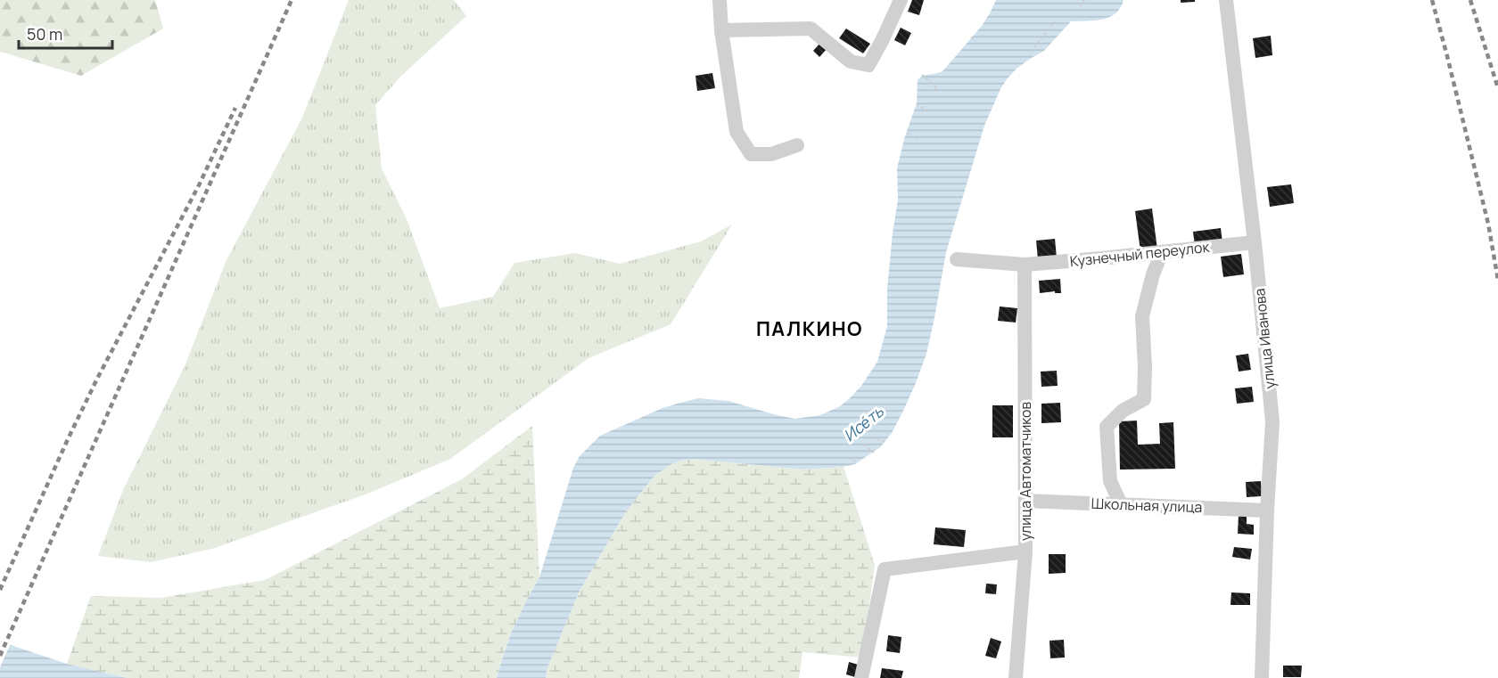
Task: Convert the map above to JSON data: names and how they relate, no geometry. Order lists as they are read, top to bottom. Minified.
{"streets":{"street":["Кузнечный переулок","улица Иванова","улица Автоматчиков","Школьная улица"]},"crossings":[["Кузнечный переулок","улица Иванова"],["Кузнечный переулок","улица Автоматчиков"],["улица Иванова","Школьная улица"],["улица Автоматчиков","Школьная улица"]],"districts":["ПАЛКИНО"],"water":["Исе́ть"],"scale_bar":"50 m"}
